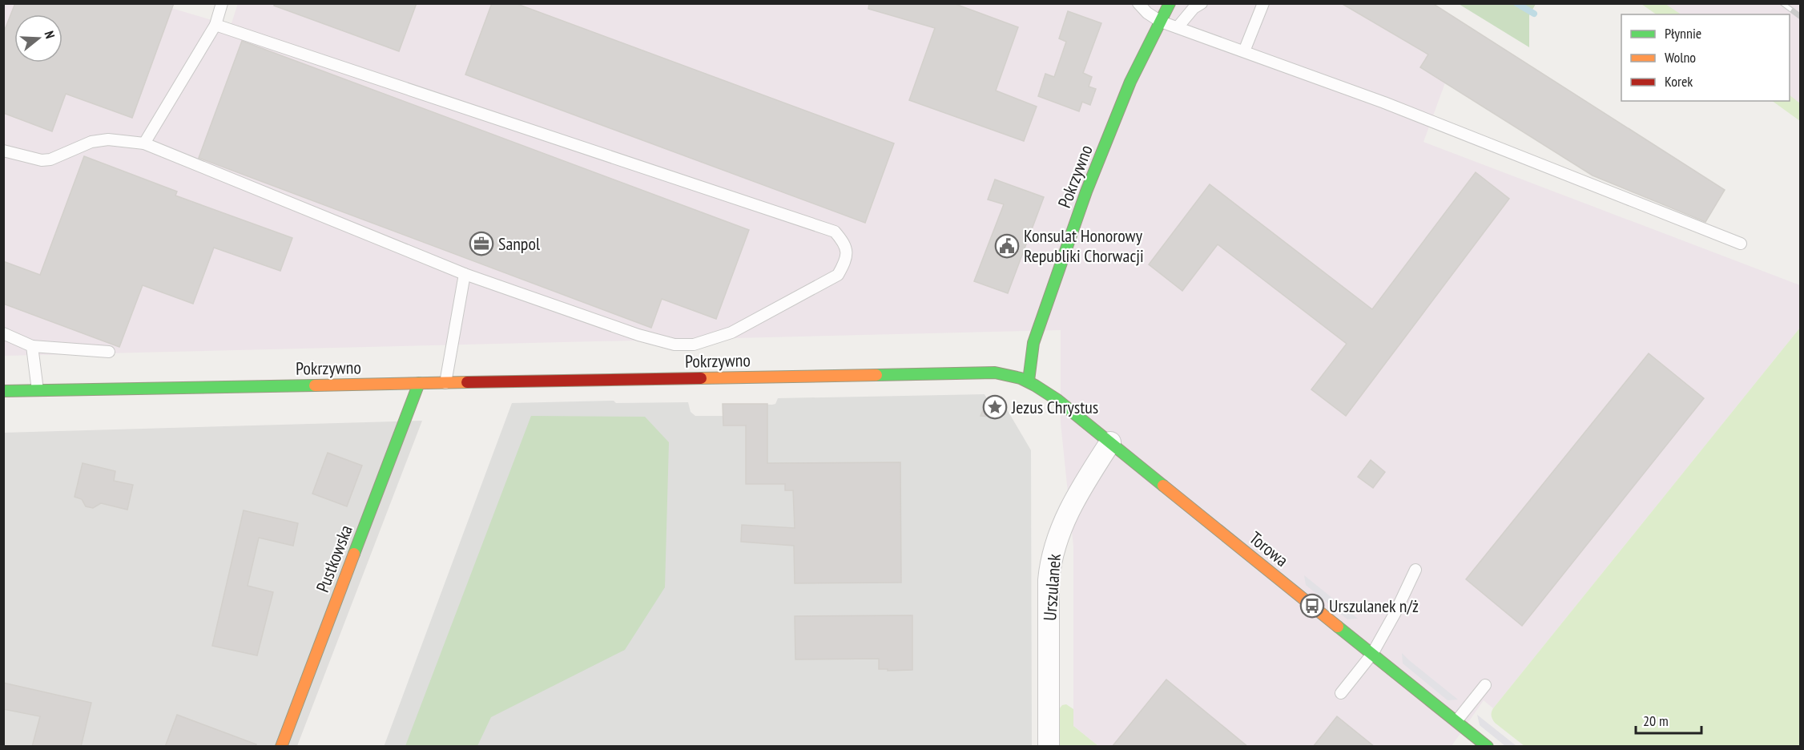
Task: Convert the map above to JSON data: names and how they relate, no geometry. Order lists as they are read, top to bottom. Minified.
{"streets":{"street":["Pokrzywno","Torowa","Pustkowska","Urszulanek"]},"crossings":[["Pokrzywno","Torowa"],["Pokrzywno","Pustkowska"],["Torowa","Urszulanek"]],"places":{"office":["Sanpol"],"public building":["Konsulat Honorowy Republiki Chorwacji"],"place":["Jezus Chrystus"],"bus stop":["Urszulanek n/ż"]},"legend":["Płynnie","Wolno","Korek"],"scale_bar":"20 m","north":"right"}
